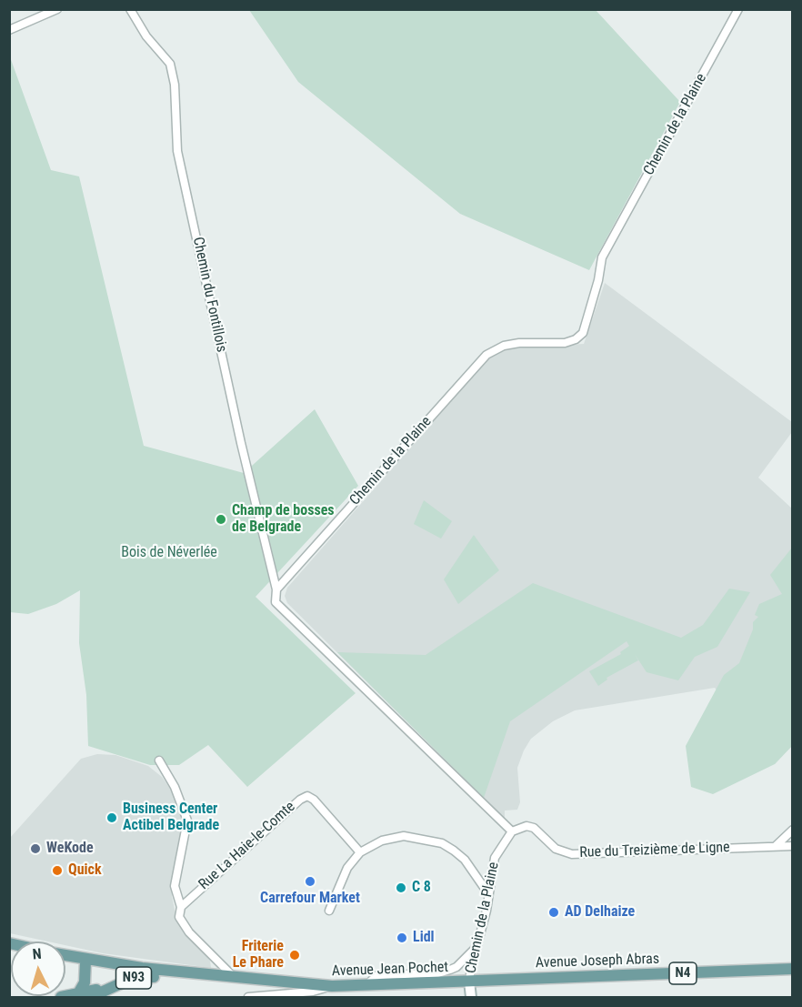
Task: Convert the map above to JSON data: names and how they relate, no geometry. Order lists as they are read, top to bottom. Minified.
{"streets":{"main road":["Avenue Joseph Abras","Avenue Jean Pochet","N4","N93"],"street":["Chemin de la Plaine","Chemin du Fontillois","Rue La Haie-le-Comte","Rue du Treizième de Ligne"]},"crossings":[["Chemin de la Plaine","Chemin du Fontillois"],["Chemin de la Plaine","Rue du Treizième de Ligne"],["Chemin de la Plaine","Avenue Joseph Abras"],["Chemin de la Plaine","Avenue Jean Pochet"],["Avenue Joseph Abras","Avenue Jean Pochet"],["Avenue Jean Pochet","N4"],["N4","N93"]],"parks":["Bois de Néverlée"],"places":["Champ de bosses de Belgrade","Business Center Actibel Belgrade","WeKode","Quick","Carrefour Market","C 8","AD Delhaize","Lidl","Friterie Le Phare"],"north":"top"}
